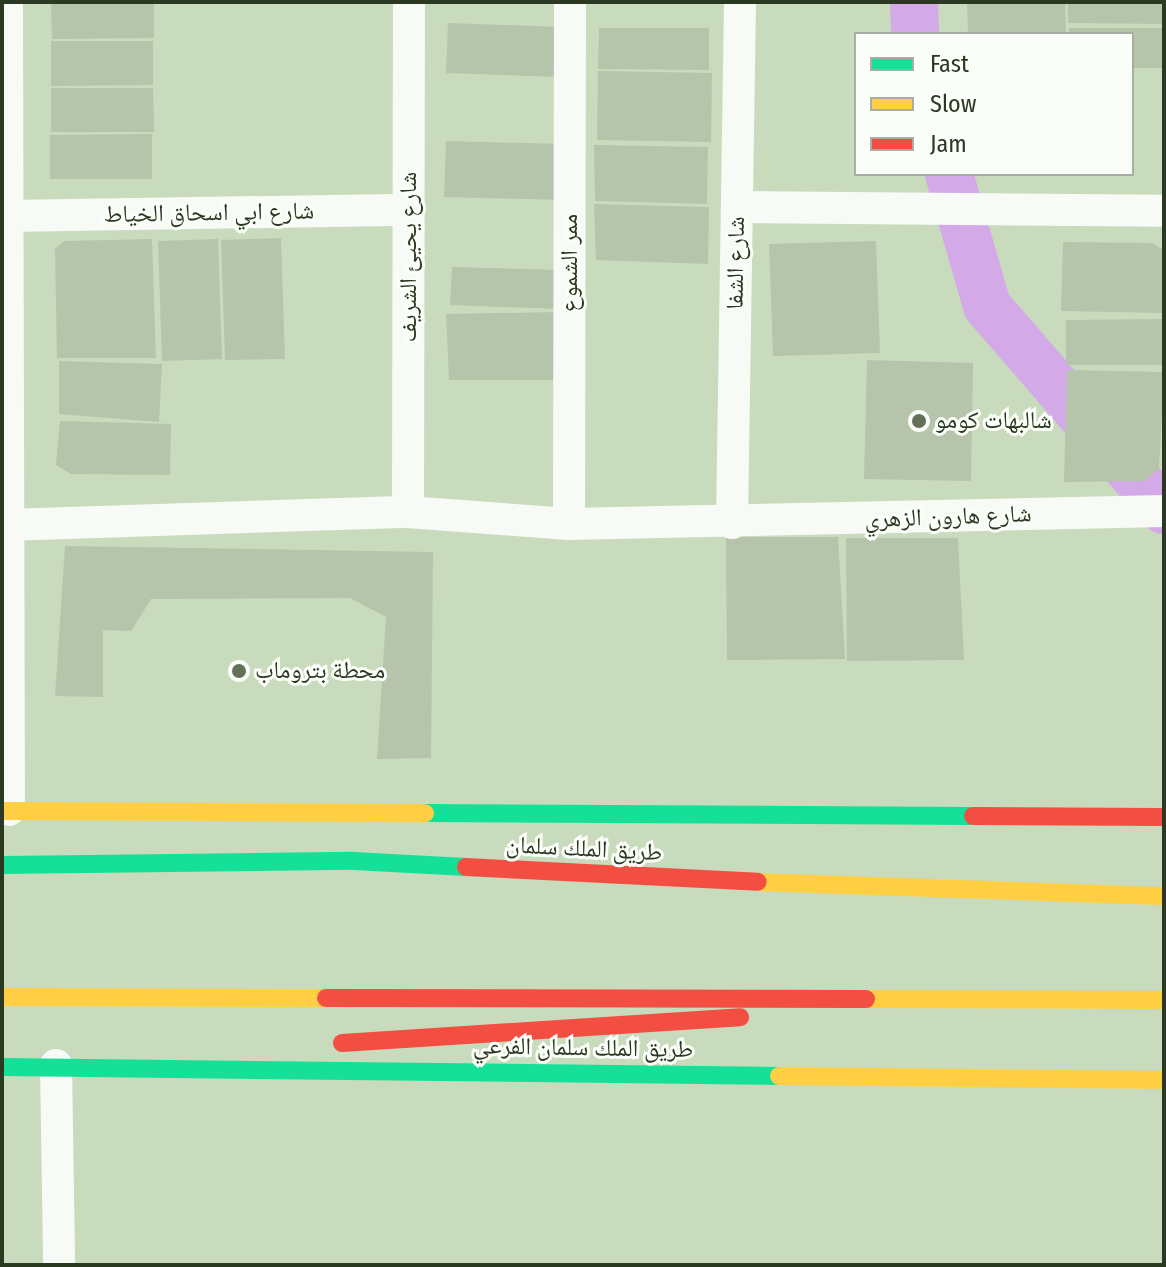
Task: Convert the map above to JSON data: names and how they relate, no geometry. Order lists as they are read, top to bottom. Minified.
{"streets":{"main road":["طريق الملك سلمان","طريق الملك سلمان الفرعي"],"street":["شارع ابي اسحاق الخياط","شارع يحيئ الشريف","ممر الشموع","شارع الشفا","شارع هارون الزهري"]},"crossings":[["شارع ابي اسحاق الخياط","شارع يحيئ الشريف"],["شارع يحيئ الشريف","شارع هارون الزهري"],["ممر الشموع","شارع هارون الزهري"],["شارع الشفا","شارع هارون الزهري"]],"places":["شالبهات كومو","محطة بتروماب"],"legend":["Fast","Slow","Jam"]}
